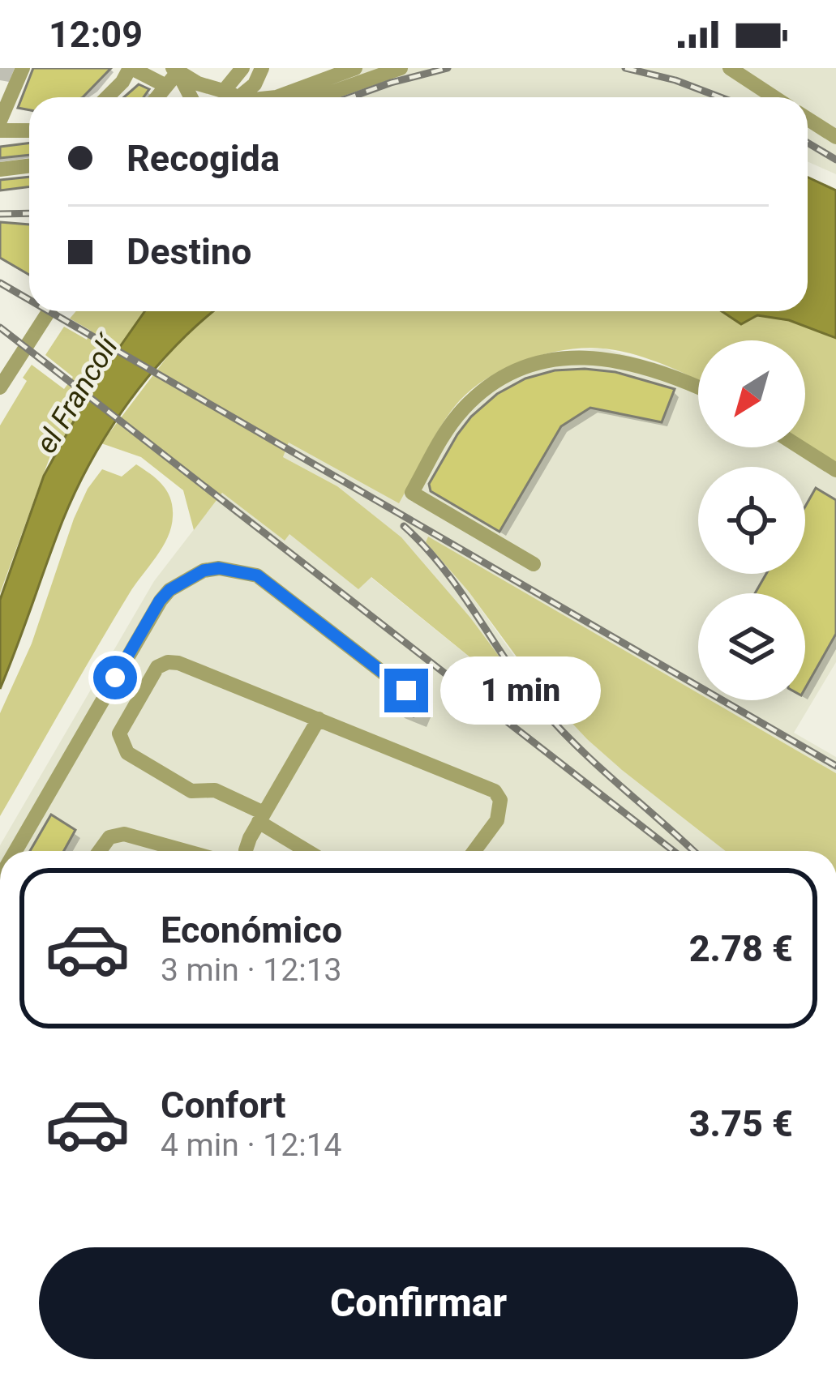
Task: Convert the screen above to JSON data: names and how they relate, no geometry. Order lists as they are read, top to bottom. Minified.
{"water":["el Francolí"],"north":"bottom left","page":{"status":"12:09","banner":["Recogida","Destino"],"bubble":"1 min","list":[{"name":"Económico","note":"3 min · 12:13","value":"2.78 €"},{"name":"Confort","note":"4 min · 12:14","value":"3.75 €"}],"buttons":"Confirmar"}}
